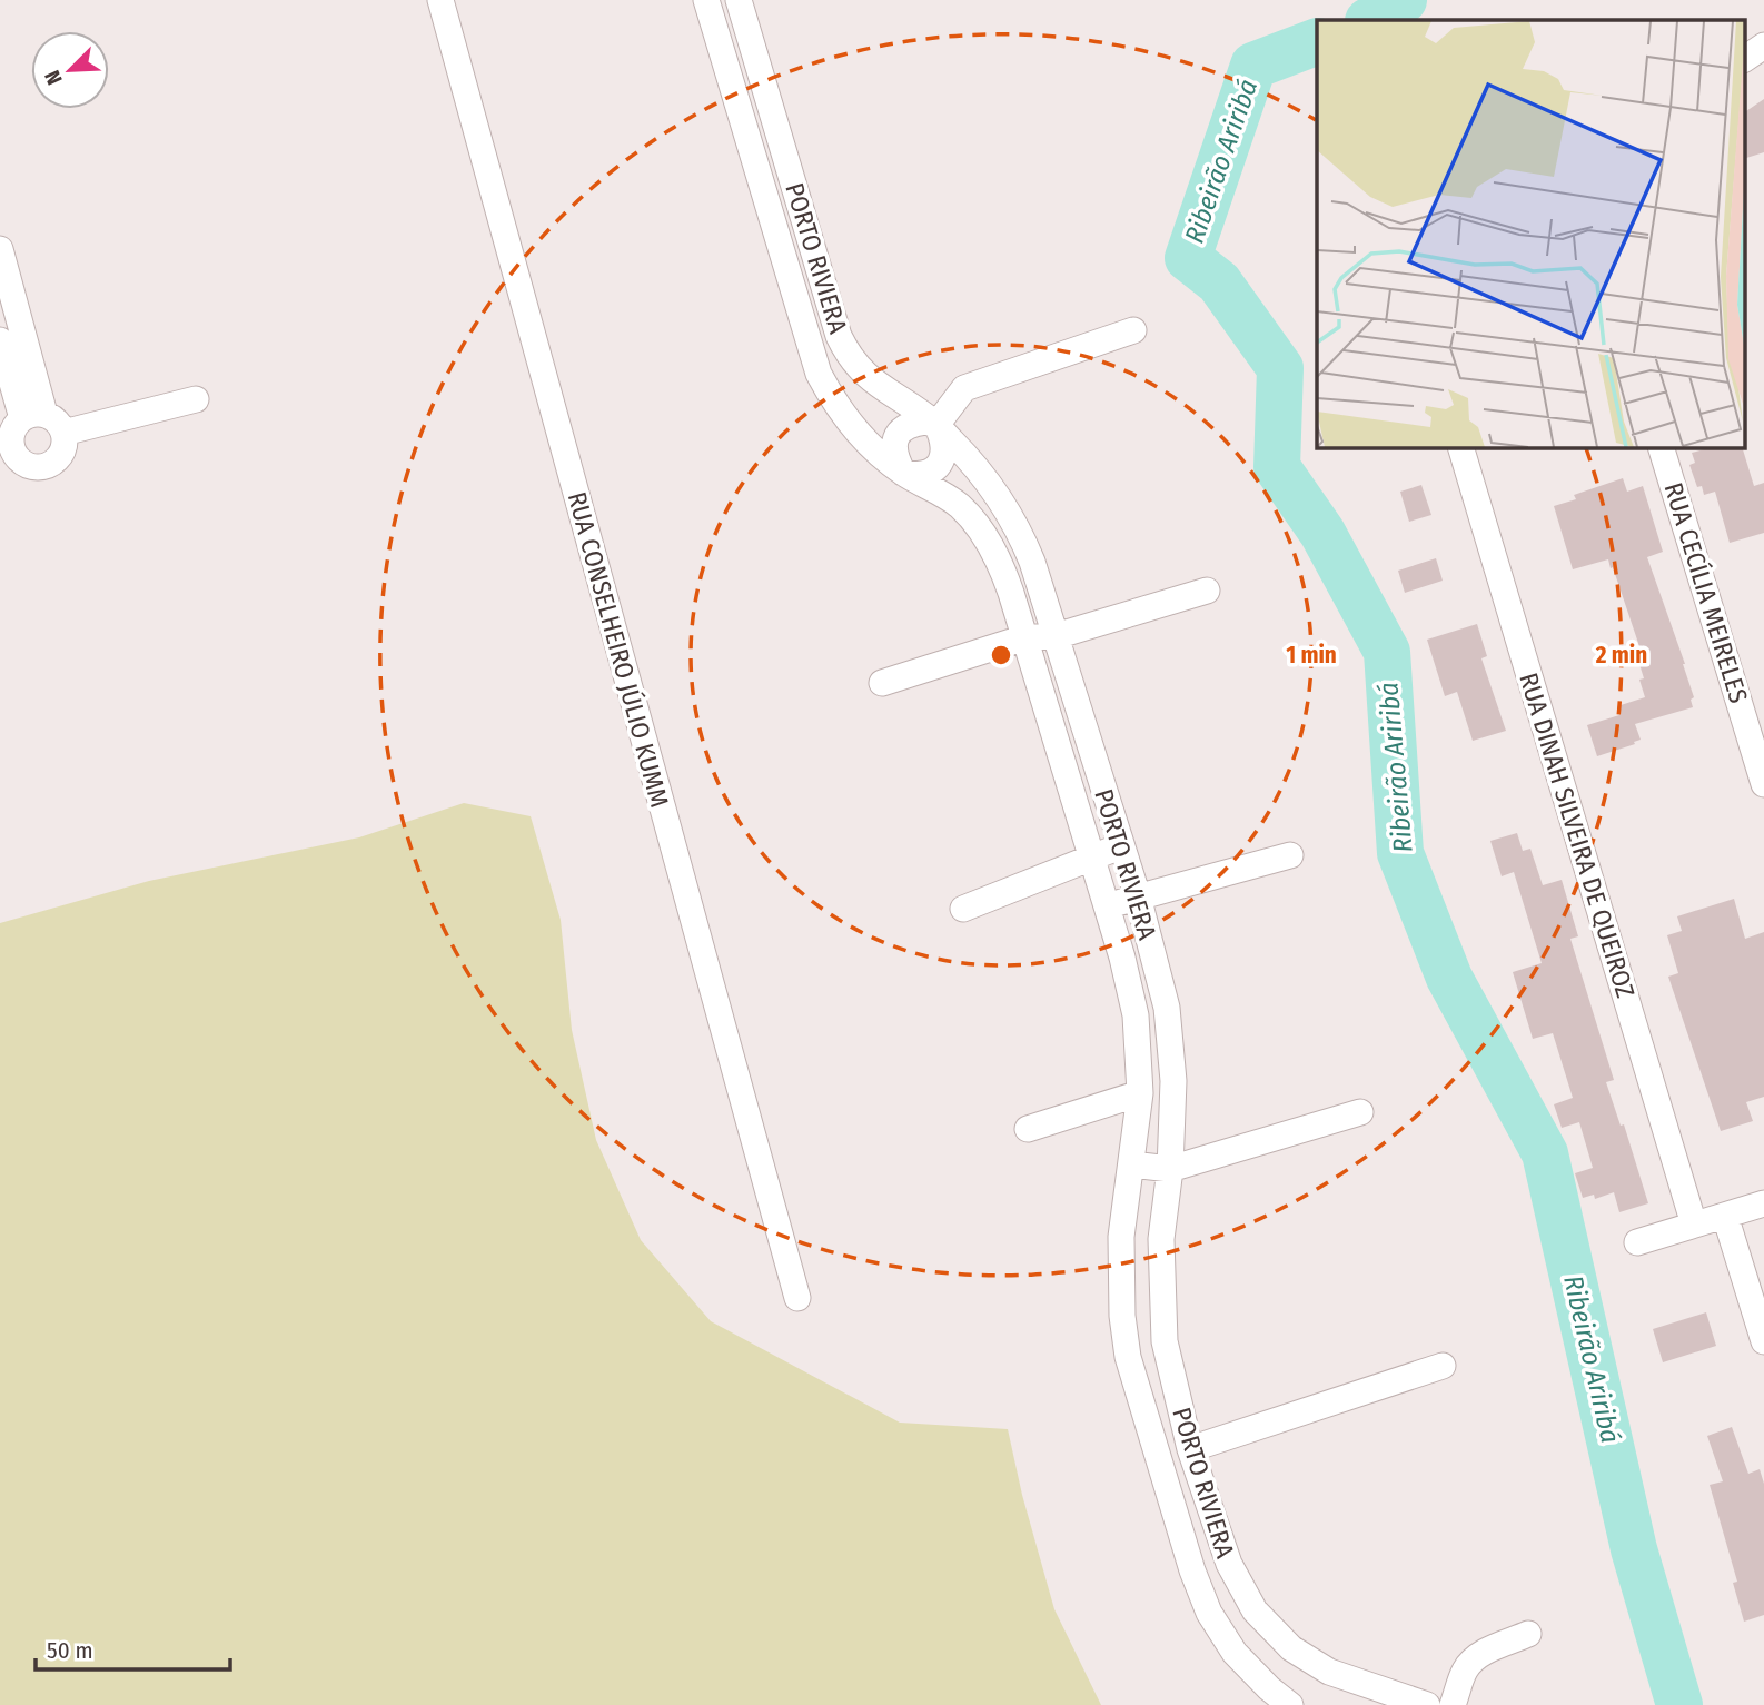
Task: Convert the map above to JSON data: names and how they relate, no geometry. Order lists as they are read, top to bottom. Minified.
{"streets":{"street":["PORTO RIVIERA","RUA CECÍLIA MEIRELES","RUA CONSELHEIRO JÚLIO KUMM","RUA DINAH SILVEIRA DE QUEIROZ"]},"water":["Ribeirão Ariribá"],"scale_bar":"50 m","north":"bottom left","rings":["1 min","2 min"]}
